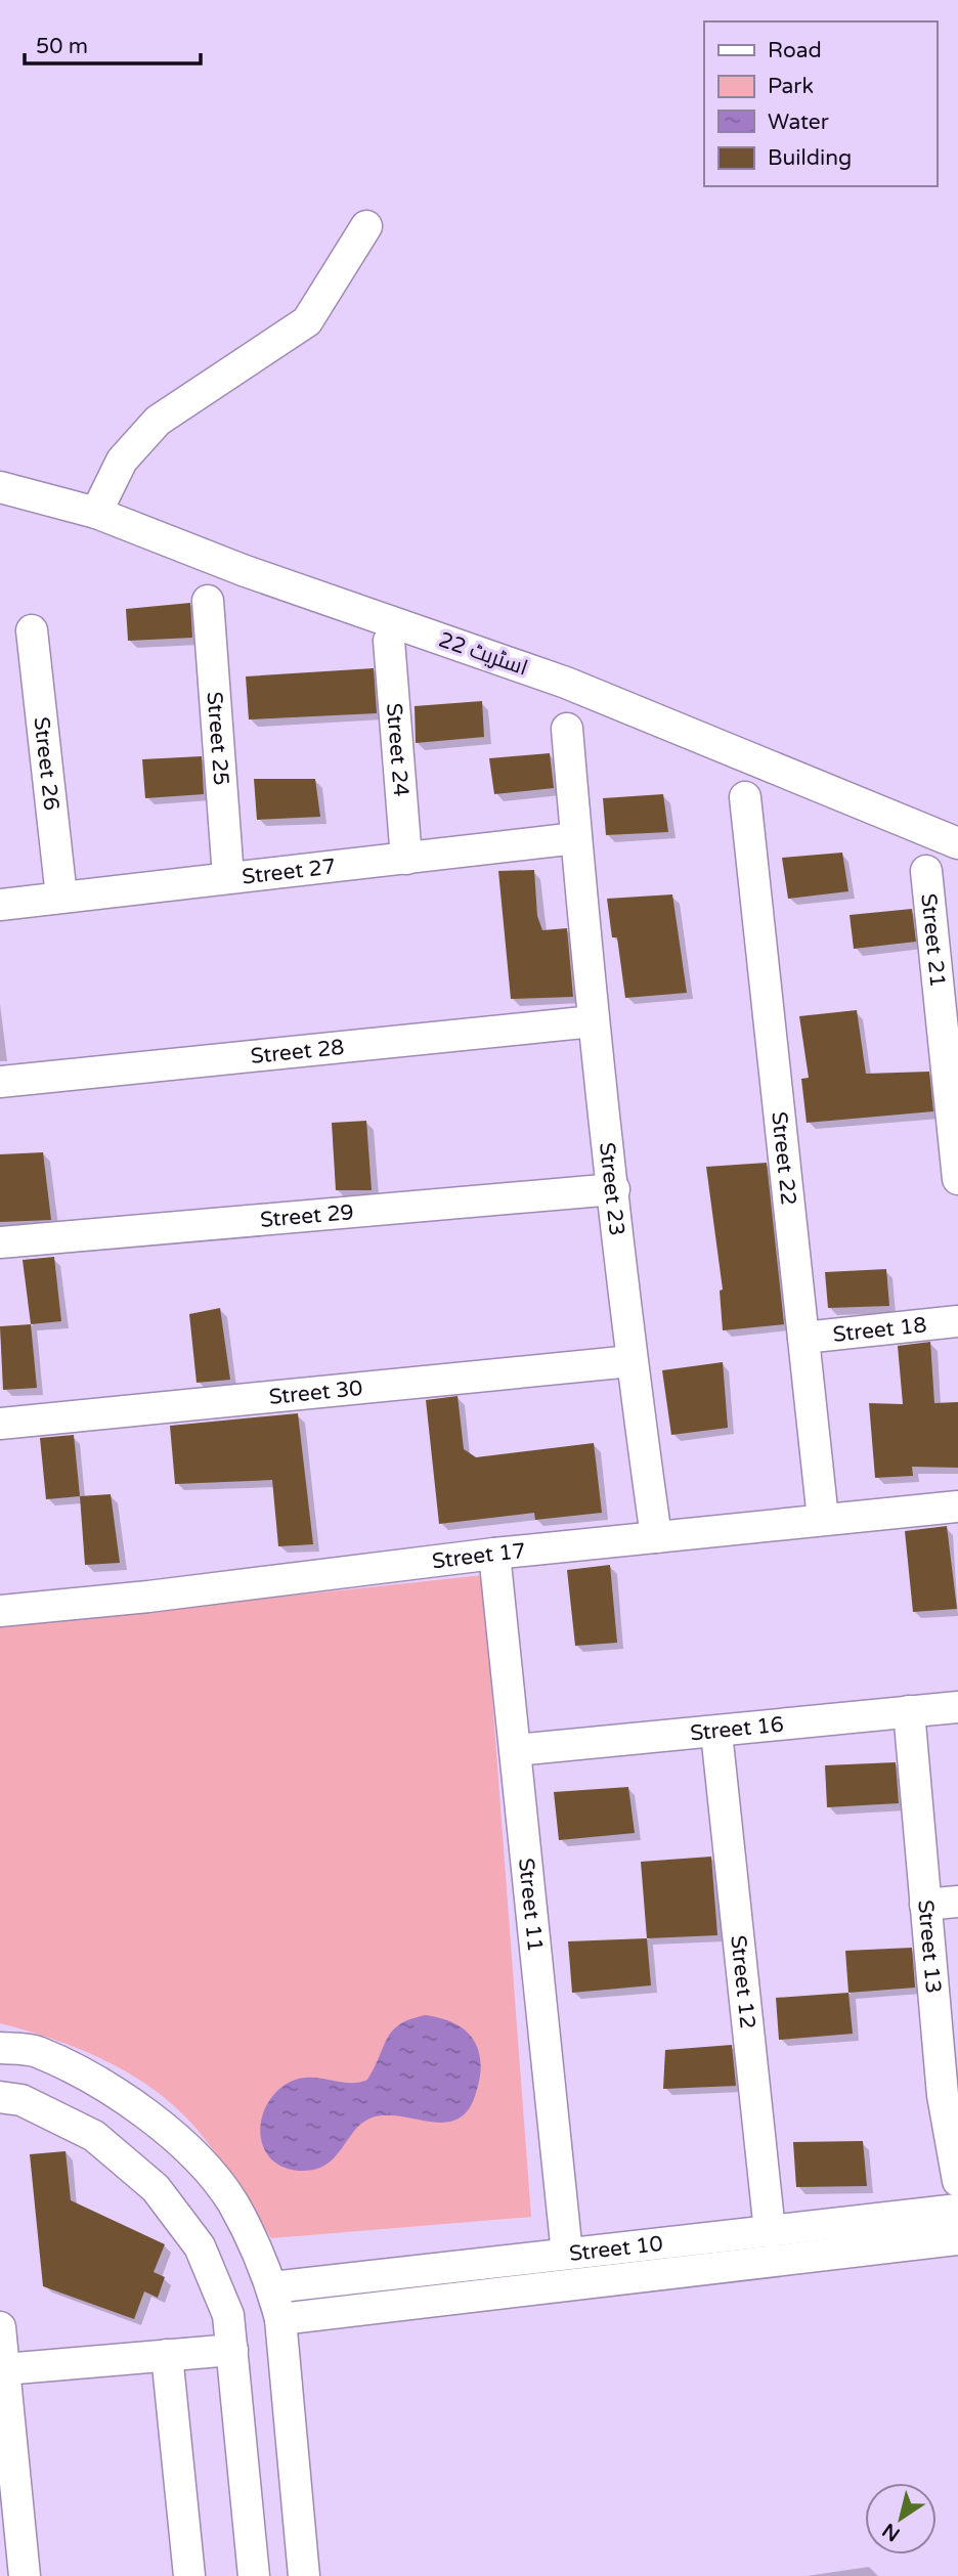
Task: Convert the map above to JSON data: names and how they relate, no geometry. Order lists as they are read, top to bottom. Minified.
{"streets":{"street":["اسٹریٹ 22","Street 25","Street 24","Street 26","Street 27","Street 21","Street 28","Street 22","Street 23","Street 29","Street 18","Street 30","Street 17","Street 16","Street 11","Street 13","Street 12","Street 10"]},"crossings":[["Street 25","Street 27"],["Street 24","Street 27"],["Street 26","Street 27"],["Street 27","Street 23"],["Street 28","Street 23"],["Street 22","Street 18"],["Street 22","Street 17"],["Street 23","Street 29"],["Street 23","Street 30"],["Street 23","Street 17"],["Street 17","Street 11"],["Street 16","Street 11"],["Street 16","Street 13"],["Street 16","Street 12"],["Street 11","Street 10"],["Street 12","Street 10"]],"legend":["Road","Park","Water","Building"],"scale_bar":"50 m","north":"bottom left"}
